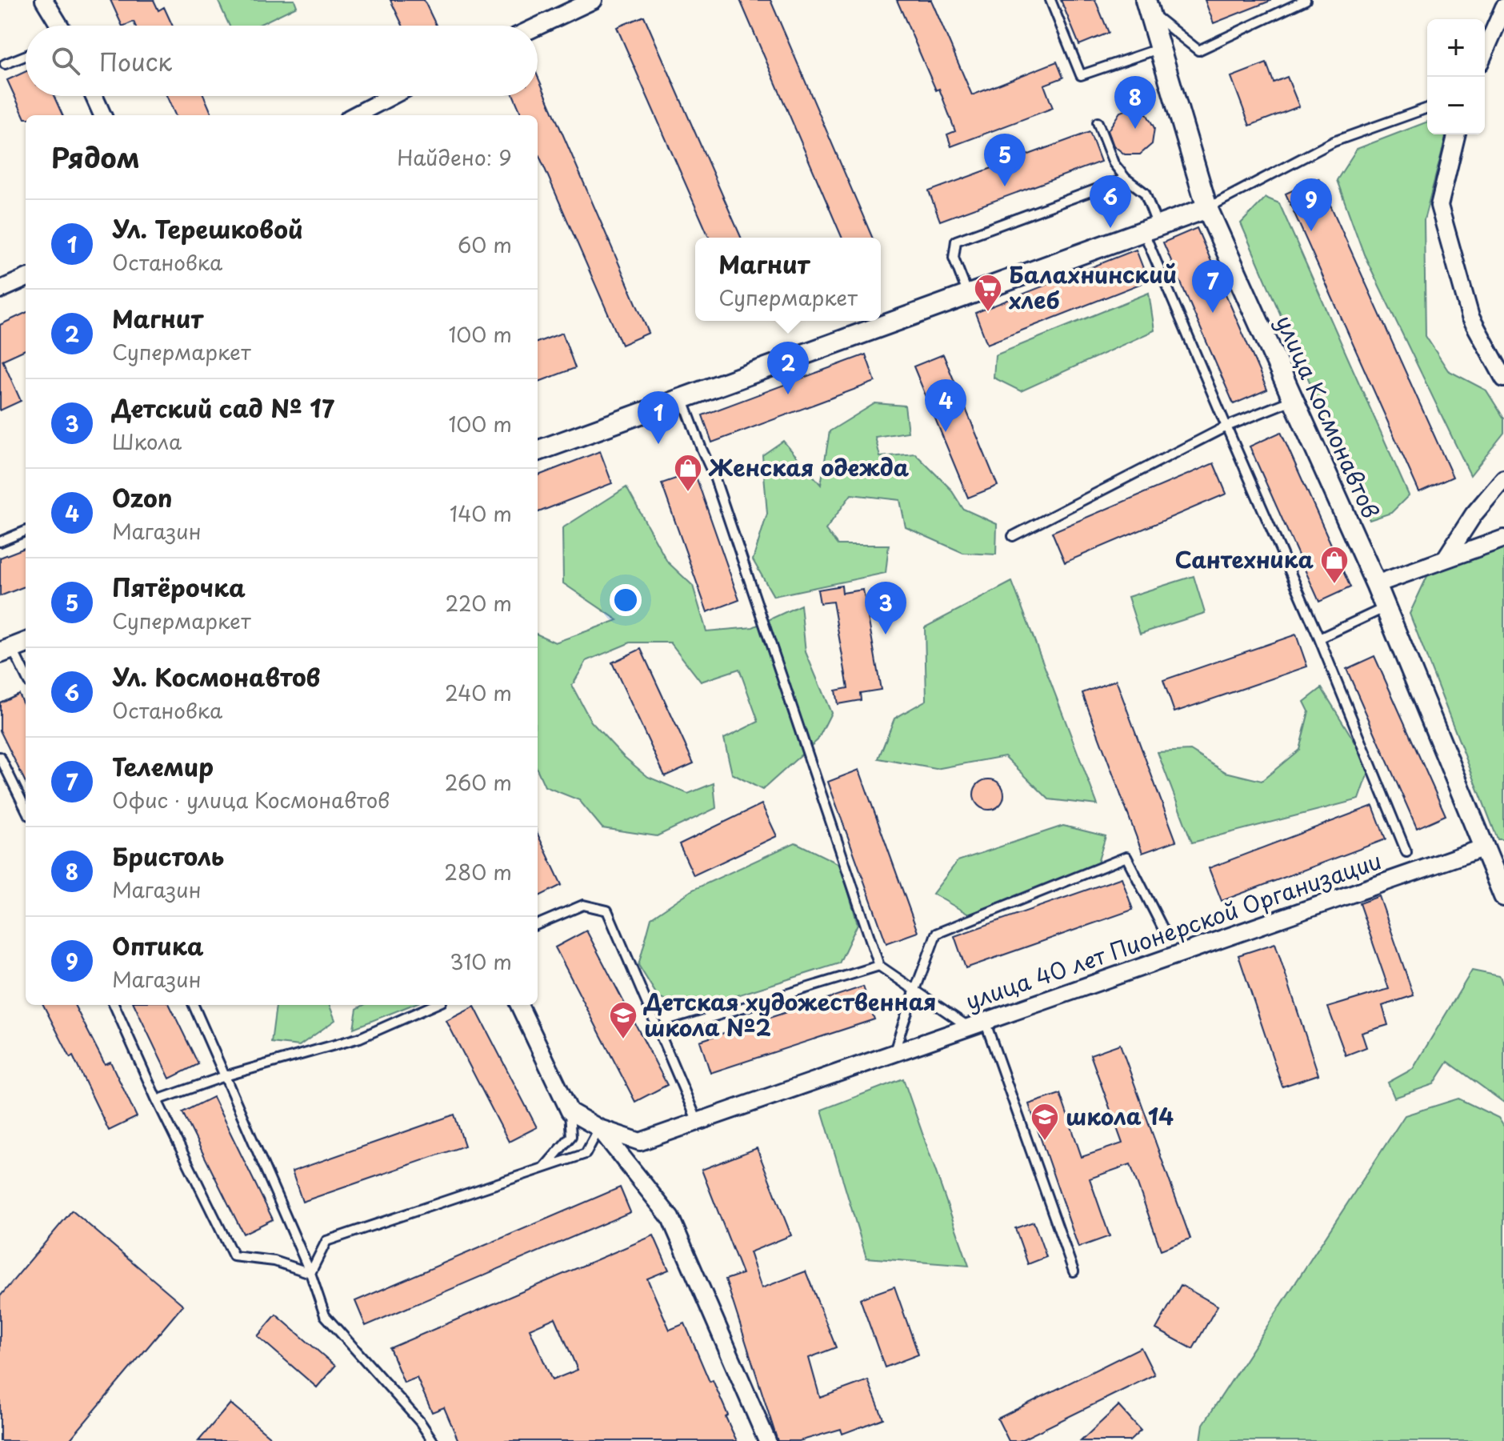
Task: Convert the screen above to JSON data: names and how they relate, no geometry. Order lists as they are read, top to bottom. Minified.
{"streets":{"street":["улица Космонавтов","улица 40 лет Пионерской Организации"]},"crossings":[["улица Космонавтов","улица 40 лет Пионерской Организации"]],"places":{"supermarket":["Балахнинский хлеб"],"shop":["Женская одежда","Сантехника"],"school or university":["Детская художественная школа №2","школа 14"]},"page":{"map_buttons":["+","−"],"search":"Поиск","pins":["8","5","6","9","7","2","4","1","3"],"heading":["Рядом","Найдено: 9"],"list":[{"mark":"1","name":"Ул. Терешковой","note":"Остановка","value":"60 m"},{"mark":"2","name":"Магнит","note":"Супермаркет","value":"100 m"},{"mark":"3","name":"Детский сад № 17","note":"Школа","value":"100 m"},{"mark":"4","name":"Ozon","note":"Магазин","value":"140 m"},{"mark":"5","name":"Пятёрочка","note":"Супермаркет","value":"220 m"},{"mark":"6","name":"Ул. Космонавтов","note":"Остановка","value":"240 m"},{"mark":"7","name":"Телемир","note":"Офис · улица Космонавтов","value":"260 m"},{"mark":"8","name":"Бристоль","note":"Магазин","value":"280 m"},{"mark":"9","name":"Оптика","note":"Магазин","value":"310 m"}],"popup":["Магнит","Супермаркет"]}}
